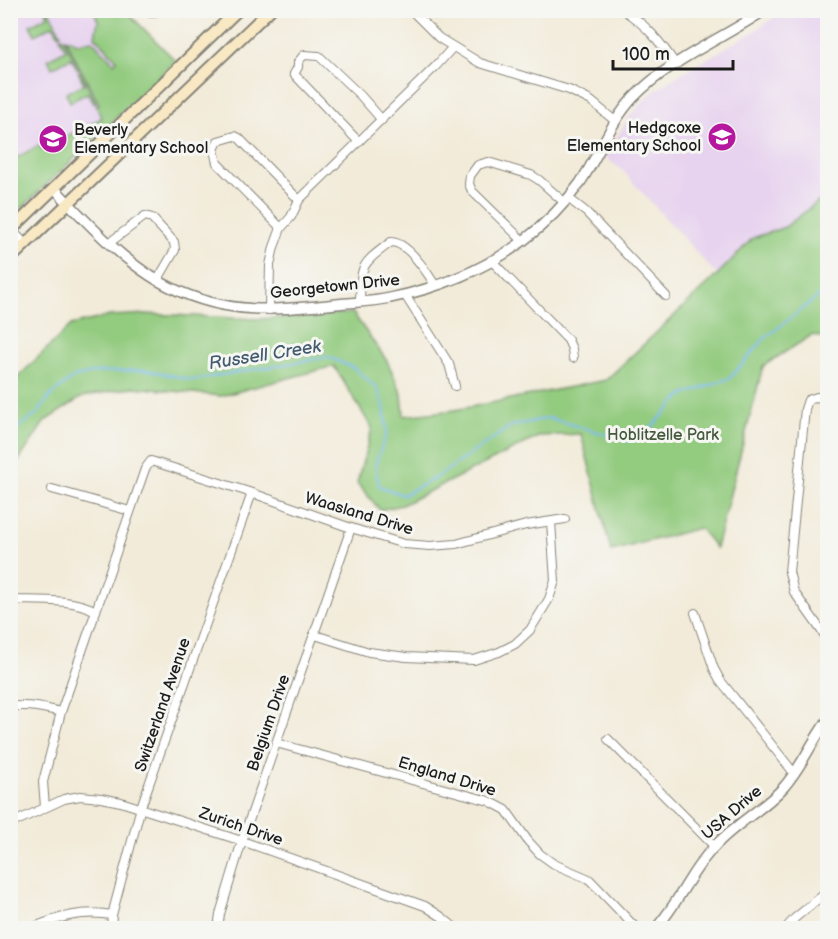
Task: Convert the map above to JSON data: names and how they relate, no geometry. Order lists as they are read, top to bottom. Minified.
{"streets":{"street":["Georgetown Drive","Waasland Drive","Switzerland Avenue","Belgium Drive","England Drive","USA Drive","Zurich Drive"]},"crossings":[["Waasland Drive","Switzerland Avenue"],["Waasland Drive","Belgium Drive"],["Switzerland Avenue","Zurich Drive"],["Belgium Drive","England Drive"],["Belgium Drive","Zurich Drive"]],"water":["Russell Creek"],"parks":["Hoblitzelle Park"],"places":{"school or university":["Hedgcoxe Elementary School","Beverly Elementary School"]},"scale_bar":"100 m"}
